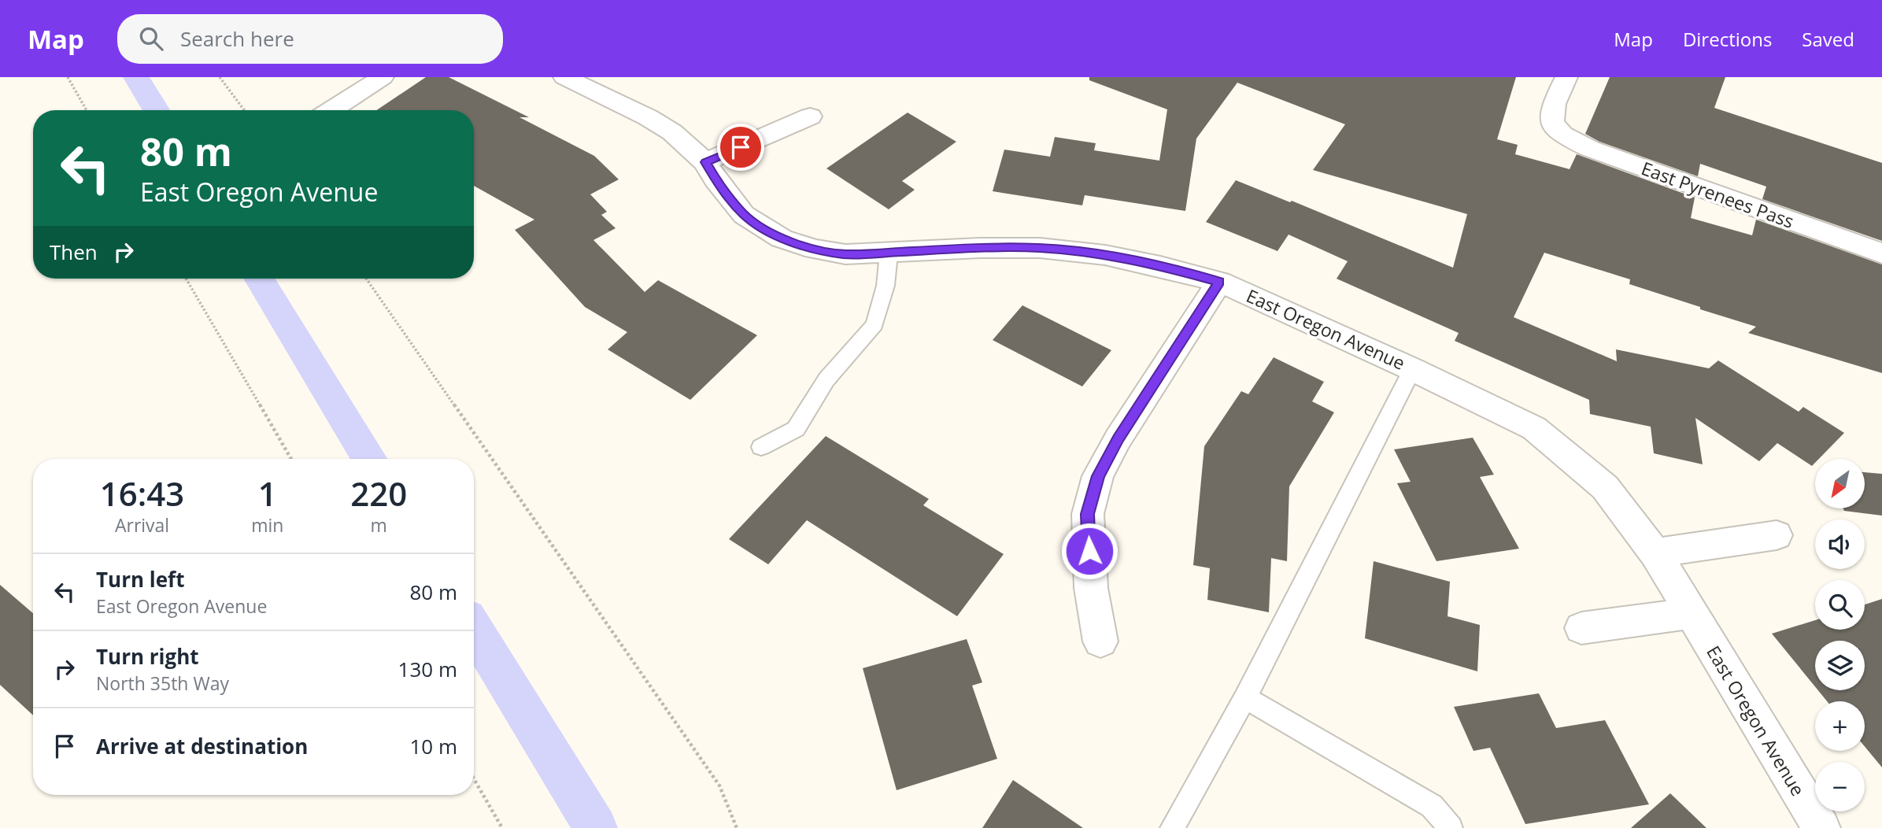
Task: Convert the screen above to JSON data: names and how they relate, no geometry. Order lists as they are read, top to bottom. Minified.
{"streets":{"street":["East Pyrenees Pass","East Oregon Avenue"]},"north":"bottom left","page":{"header":"Map","search":"Search here","nav":["Map","Directions","Saved"],"turn":["80 m","East Oregon Avenue"],"then":"Then","map_buttons":["+","−"],"eta":["16:43","Arrival","1","min","220","m"],"list":[{"name":"Turn left","note":"East Oregon Avenue","value":"80 m"},{"name":"Turn right","note":"North 35th Way","value":"130 m"},{"name":"Arrive at destination","value":"10 m"}]}}
